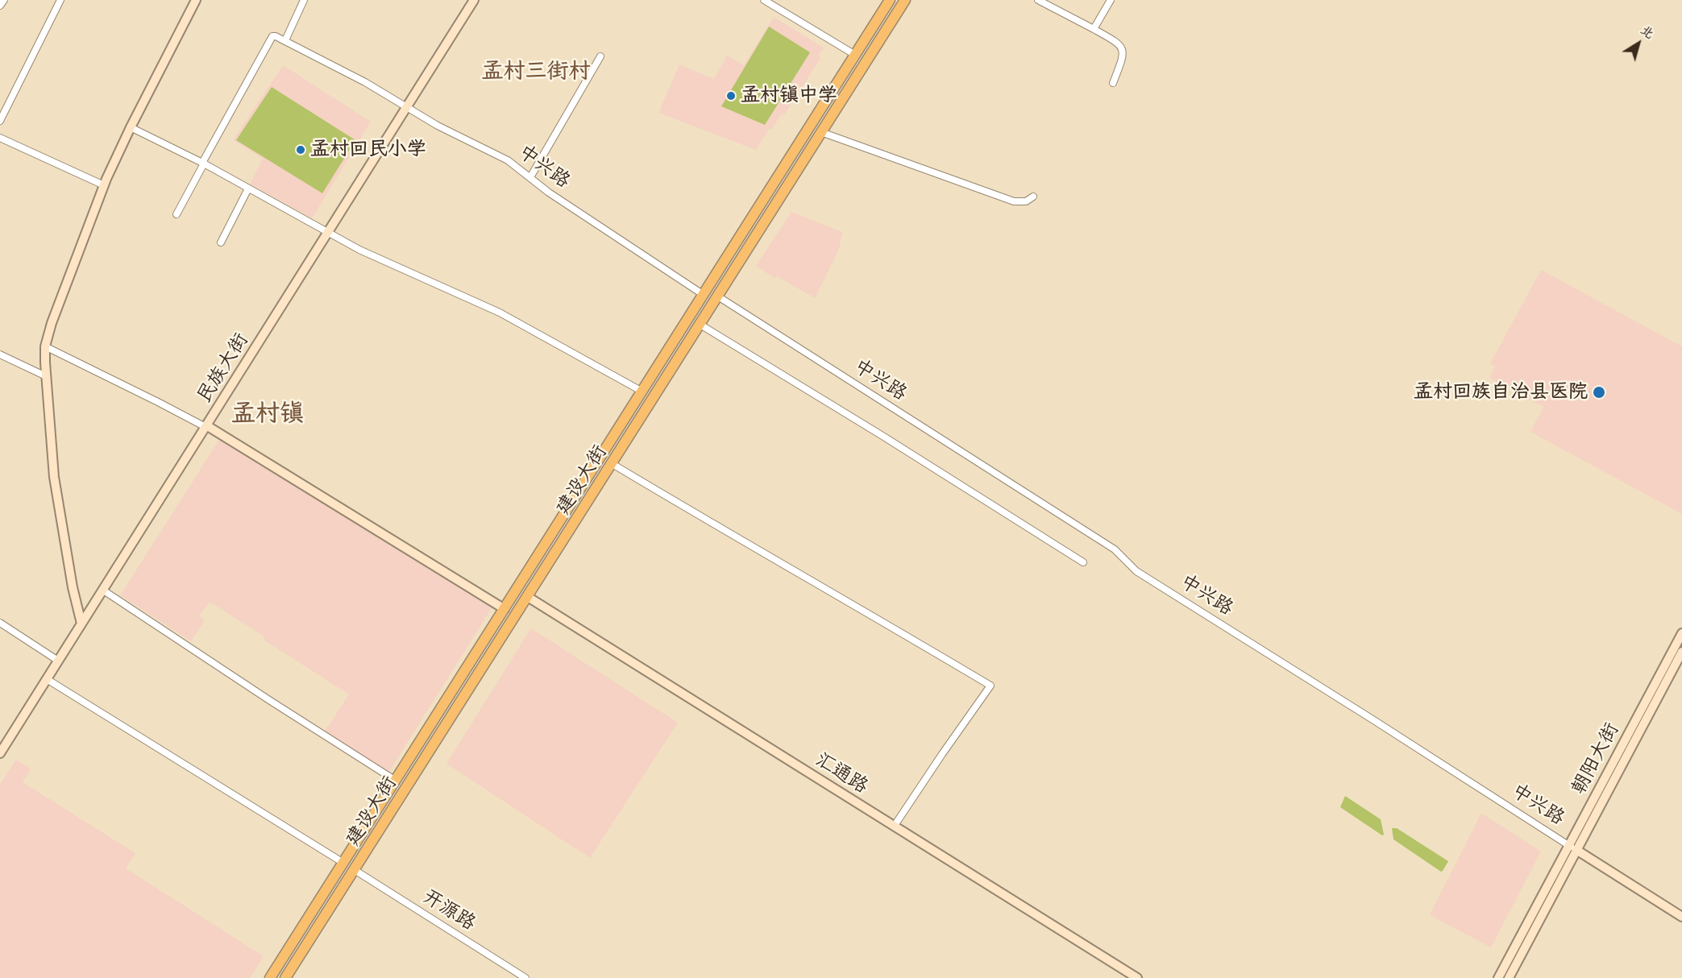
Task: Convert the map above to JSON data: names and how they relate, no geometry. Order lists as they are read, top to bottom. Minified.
{"streets":{"main road":["建设大街"],"street":["中兴路","民族大街","朝阳大街","汇通路","开源路"]},"crossings":[["中兴路","民族大街"],["中兴路","建设大街"],["中兴路","朝阳大街"],["建设大街","汇通路"],["建设大街","开源路"]],"districts":["孟村三街村","孟村镇"],"places":["孟村镇中学","孟村回民小学","孟村回族自治县医院"],"north":"top right"}
